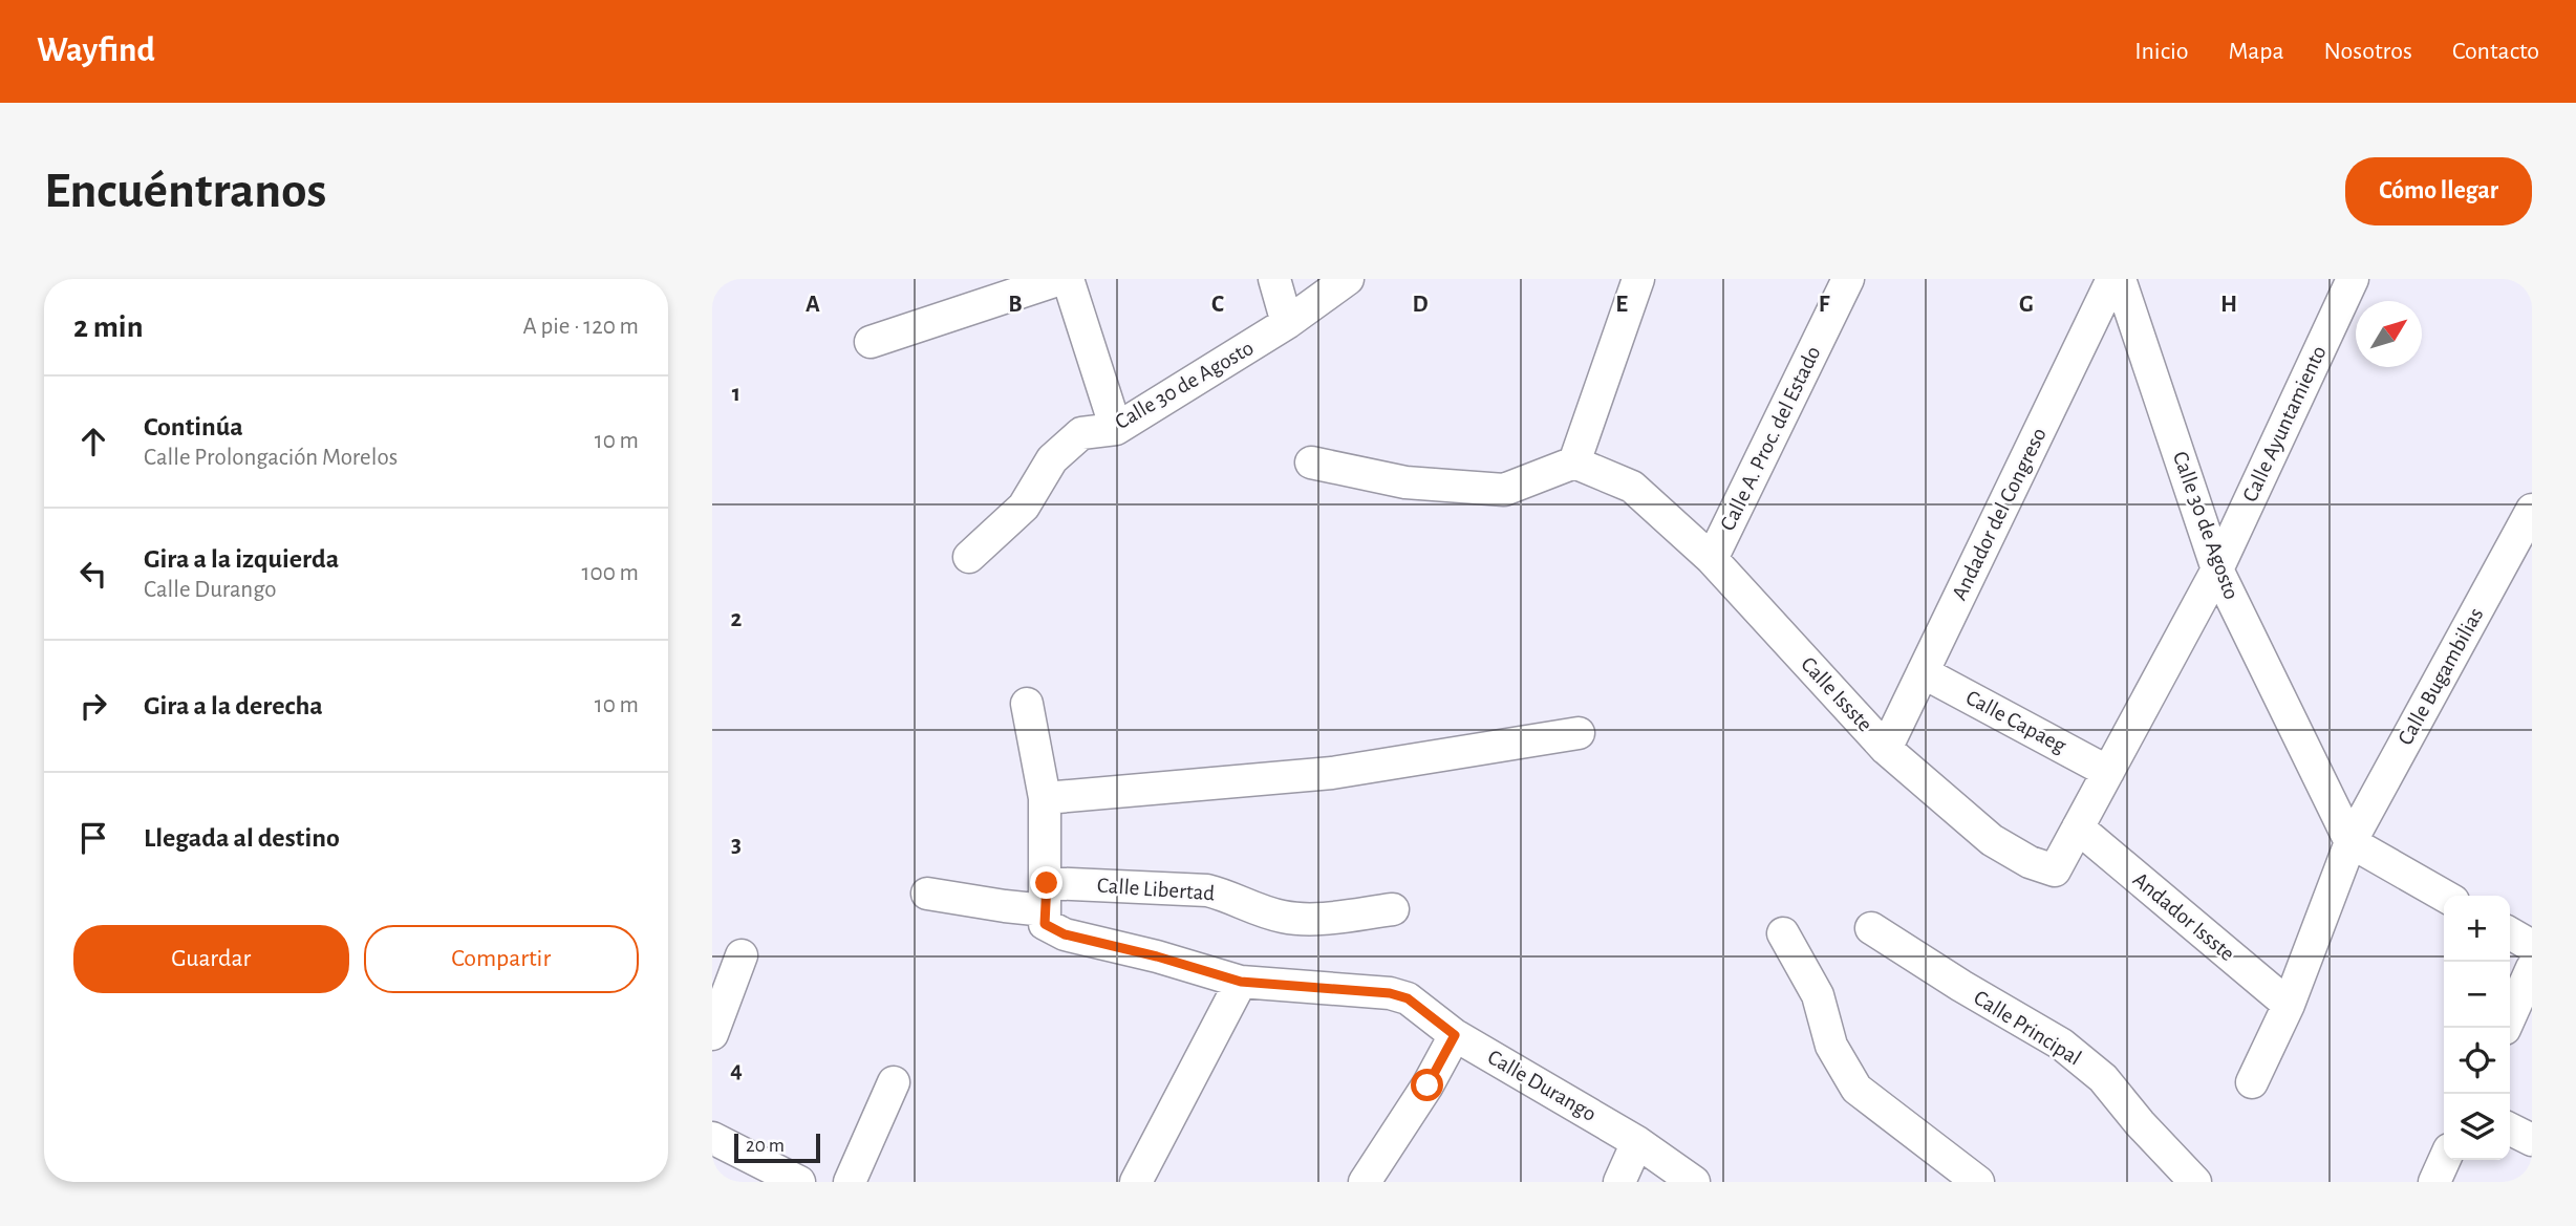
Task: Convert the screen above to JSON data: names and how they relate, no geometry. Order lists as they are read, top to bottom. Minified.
{"streets":{"street":["Calle 30 de Agosto","Calle Ayuntamiento","Calle A. Proc. del Estado","Andador del Congreso","Calle Bugambilias","Calle Issste","Calle Capaeg","Calle Libertad","Andador Issste","Calle Principal","Calle Durango"]},"crossings":[["Calle 30 de Agosto","Calle Ayuntamiento"],["Calle 30 de Agosto","Calle Bugambilias"],["Calle 30 de Agosto","Calle Issste"],["Calle Ayuntamiento","Calle Issste"],["Calle A. Proc. del Estado","Calle Issste"],["Andador del Congreso","Calle Issste"],["Andador del Congreso","Calle Capaeg"],["Calle Issste","Calle Capaeg"],["Calle Issste","Andador Issste"],["Calle Libertad","Calle Durango"]],"scale_bar":"20 m","north":"top right","page":{"header":"Wayfind","nav":["Inicio","Mapa","Nosotros","Contacto"],"buttons":["Cómo llegar",["Guardar","Compartir"]],"title":"Encuéntranos","heading":["2 min","A pie · 120 m"],"list":[["Continúa","Calle Prolongación Morelos","10 m"],["Gira a la izquierda","Calle Durango","100 m"],["Gira a la derecha","10 m"],"Llegada al destino"],"map_buttons":["+","−"],"scale":"20 m"},"grid":{"columns":["A","B","C","D","E","F","G","H"],"rows":["1","2","3","4"]}}
